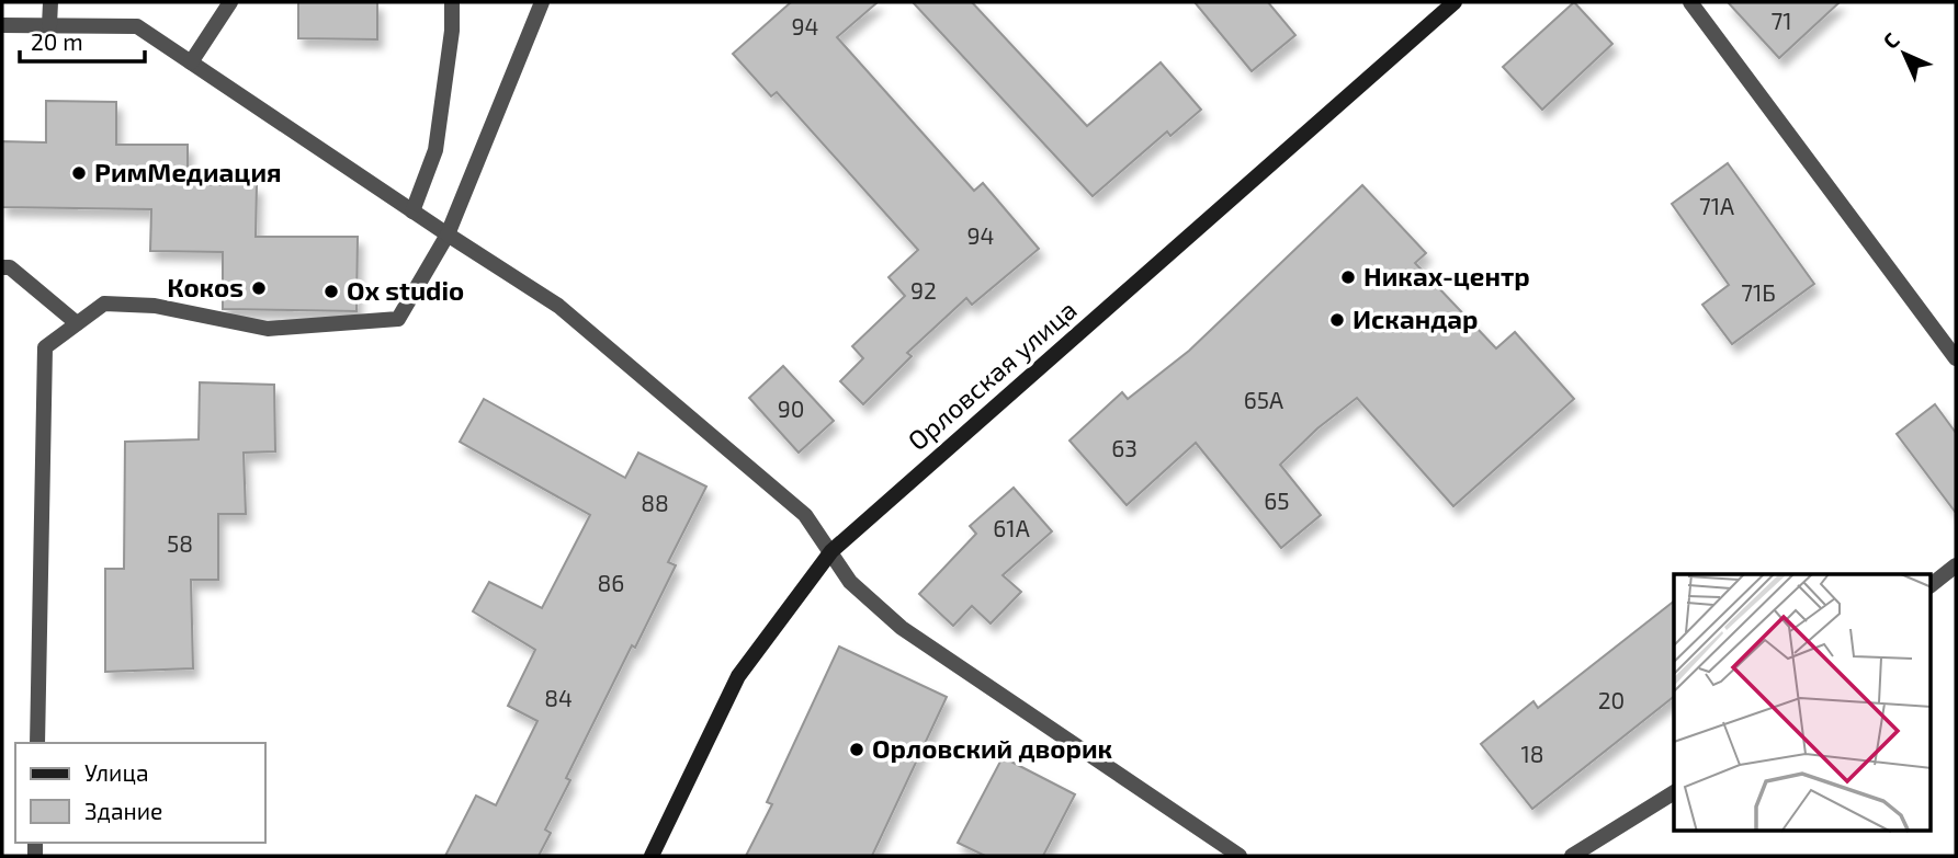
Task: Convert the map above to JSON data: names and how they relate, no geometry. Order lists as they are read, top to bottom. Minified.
{"streets":{"street":["Орловская улица"]},"places":["РимМедиация","Никах-центр","Кокоs","Ox studio","Искандар","Орловский дворик"],"house_numbers":["71","94","71А","94","92","71Б","65А","90","63","65","88","61А","58","86","84","20","18"],"legend":["Улица","Здание"],"scale_bar":"20 m","north":"top left"}
